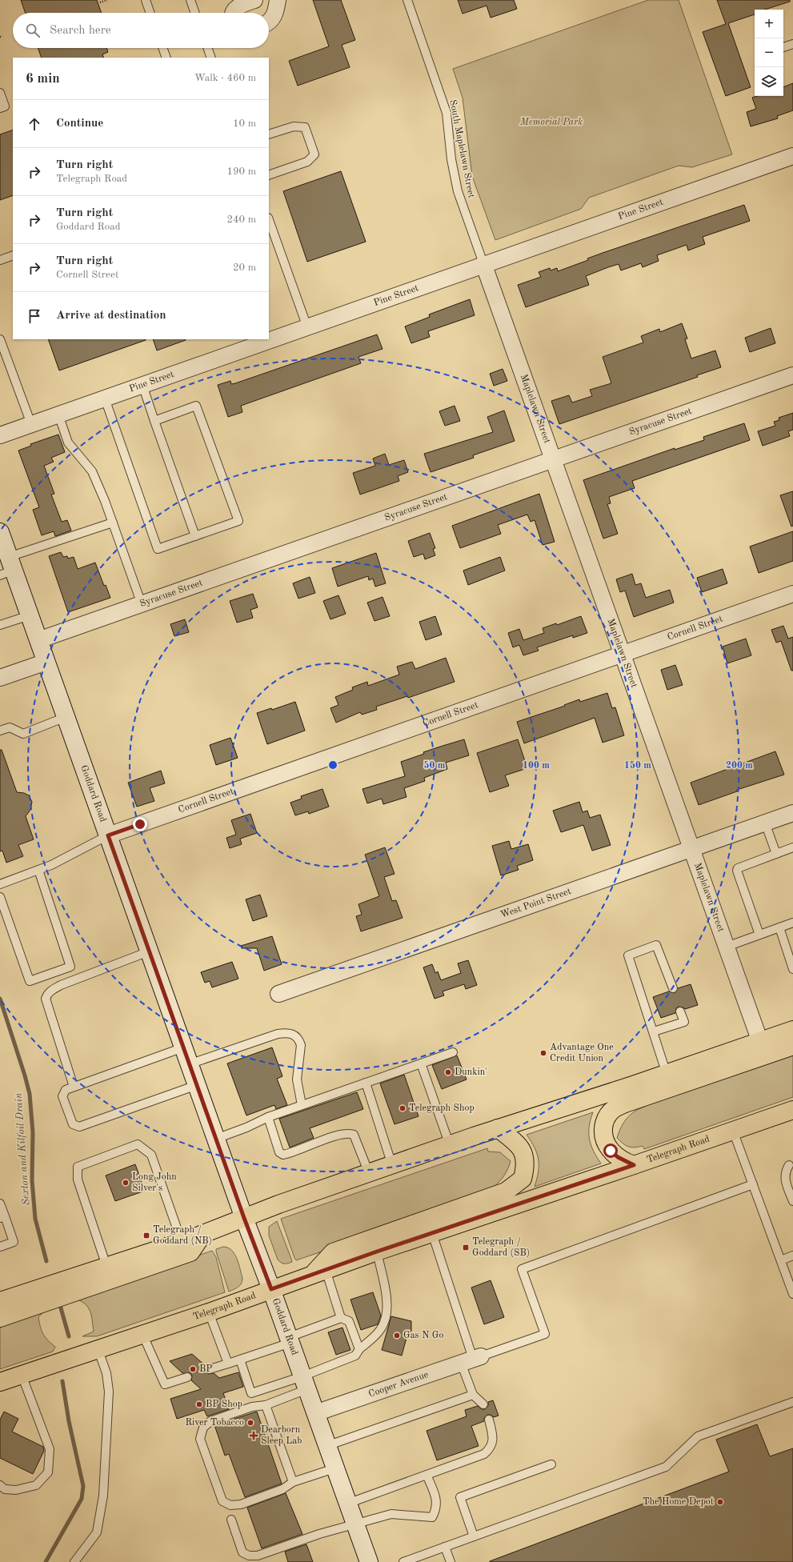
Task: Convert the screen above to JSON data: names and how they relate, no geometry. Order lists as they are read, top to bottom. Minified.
{"streets":{"main road":["Goddard Road","Telegraph Road"],"street":["Pine Street","Maplelawn Street","Syracuse Street","Cornell Street","West Point Street","Cooper Avenue"],"lane":["South Maplelawn Street"]},"crossings":[["South Maplelawn Street","Pine Street"],["South Maplelawn Street","Maplelawn Street"],["Pine Street","Maplelawn Street"],["Maplelawn Street","Syracuse Street"],["Maplelawn Street","Cornell Street"],["Maplelawn Street","West Point Street"],["Syracuse Street","Goddard Road"],["Cornell Street","Goddard Road"],["Goddard Road","Telegraph Road"],["Goddard Road","Cooper Avenue"]],"water":["Sexton and Kilfoil Drain"],"parks":["Memorial Park"],"places":{"other":["Advantage One Credit Union","Dunkin'","Telegraph Shop","Long John Silver's","Gas N Go","BP","BP Shop","River Tobacco","The Home Depot"],"transit":["Telegraph / Goddard (NB)","Telegraph / Goddard (SB)"],"health":["Dearborn Sleep Lab"]},"page":{"map_buttons":["+","−"],"search":"Search here","heading":["6 min","Walk · 460 m"],"list":[["Continue","10 m"],["Turn right","Telegraph Road","190 m"],["Turn right","Goddard Road","240 m"],["Turn right","Cornell Street","20 m"],"Arrive at destination"]},"rings":["50 m","100 m","150 m","200 m"]}
